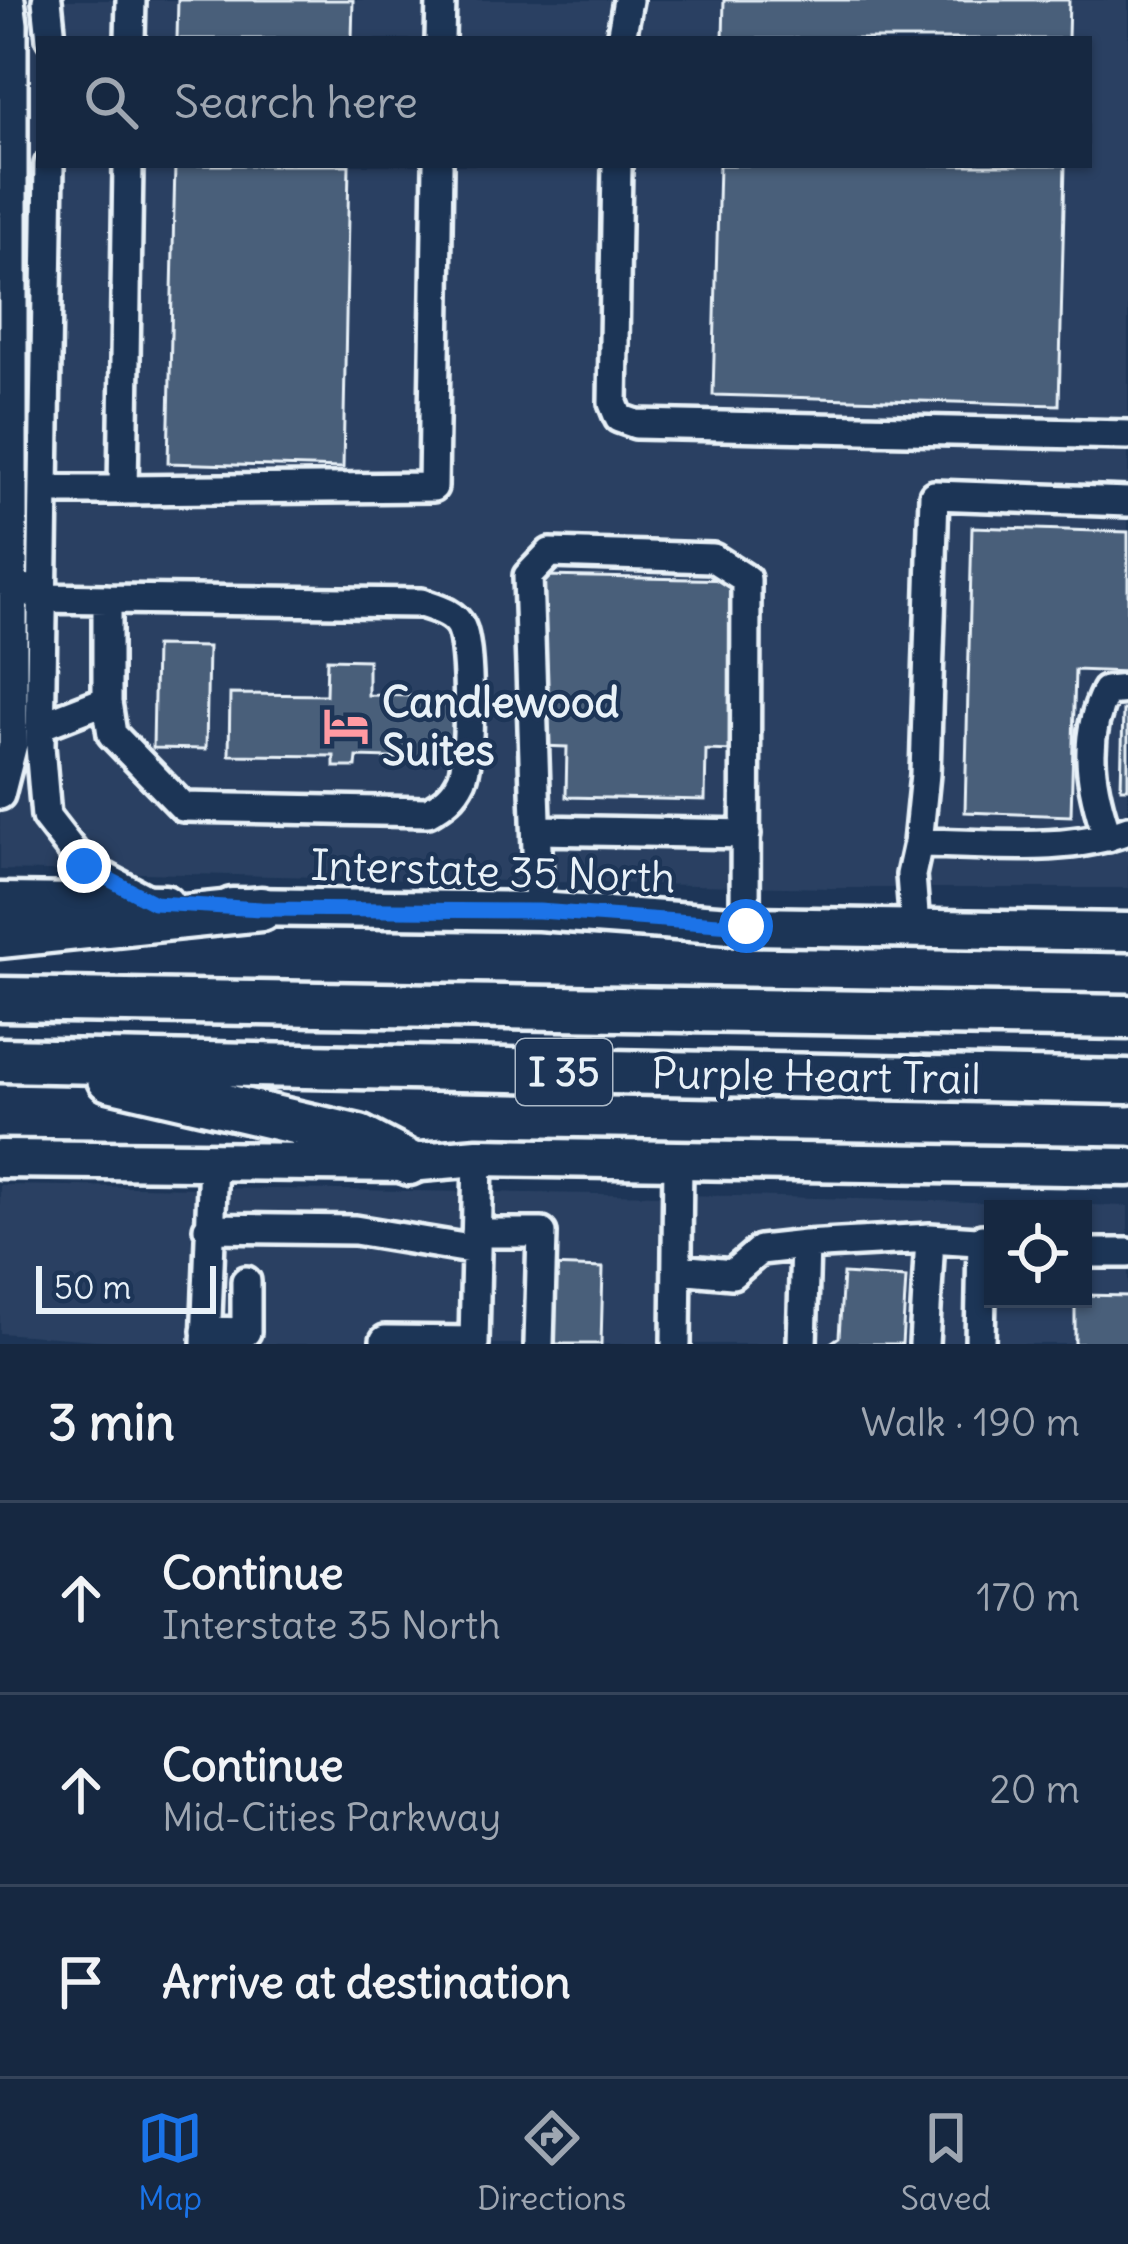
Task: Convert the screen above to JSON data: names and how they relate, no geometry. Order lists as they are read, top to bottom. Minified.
{"streets":{"highway":["I 35","Purple Heart Trail"],"main road":["Interstate 35 North"]},"places":{"hotel":["Candlewood Suites"]},"scale_bar":"50 m","page":{"search":"Search here","scale":"50 m","heading":["3 min","Walk · 190 m"],"list":[["Continue","Interstate 35 North","170 m"],["Continue","Mid-Cities Parkway","20 m"],"Arrive at destination"],"nav":["Map","Directions","Saved"]}}
